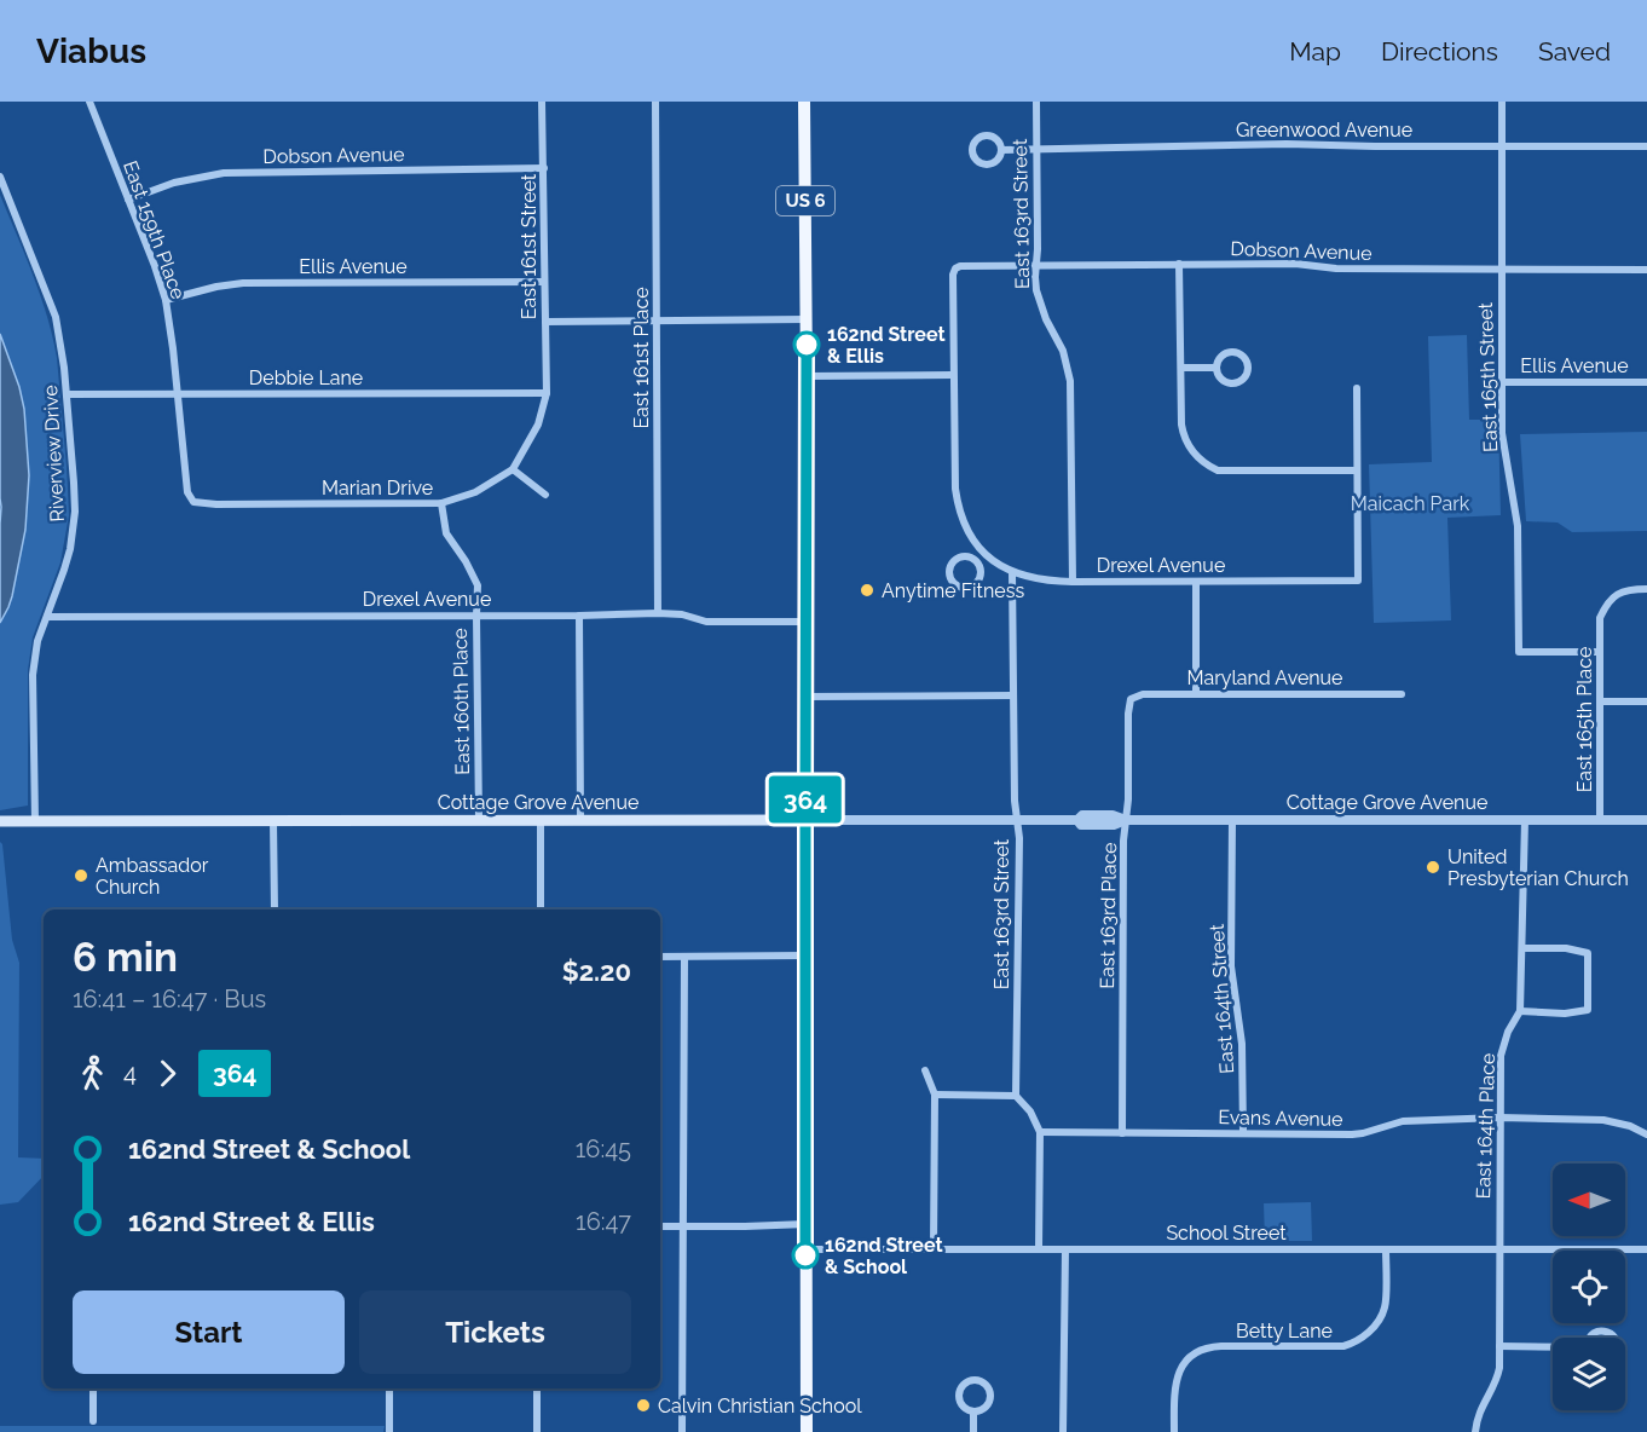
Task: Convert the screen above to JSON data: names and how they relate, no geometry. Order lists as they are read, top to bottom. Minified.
{"streets":{"main road":["US 6","Cottage Grove Avenue"],"street":["Greenwood Avenue","Dobson Avenue","East 163rd Street","East 159th Place","East 161st Street","Ellis Avenue","East 161st Place","Debbie Lane","East 165th Street","Riverview Drive","Marian Drive","Drexel Avenue","Maryland Avenue","East 160th Place","East 165th Place","East 163rd Place","East 164th Street","Evans Avenue","East 164th Place","School Street","Betty Lane"]},"crossings":[["Greenwood Avenue","East 163rd Street"],["Greenwood Avenue","East 165th Street"],["Dobson Avenue","East 163rd Street"],["Dobson Avenue","East 159th Place"],["Dobson Avenue","East 161st Street"],["Dobson Avenue","East 165th Street"],["US 6","Drexel Avenue"],["US 6","Cottage Grove Avenue"],["US 6","School Street"],["East 163rd Street","Drexel Avenue"],["East 163rd Street","Cottage Grove Avenue"],["East 159th Place","Ellis Avenue"],["East 159th Place","Debbie Lane"],["East 159th Place","Marian Drive"],["East 161st Street","Ellis Avenue"],["East 161st Street","Debbie Lane"],["East 161st Street","Marian Drive"],["Ellis Avenue","East 165th Street"],["East 161st Place","Drexel Avenue"],["Debbie Lane","Riverview Drive"],["Debbie Lane","Marian Drive"],["East 165th Street","East 165th Place"],["Riverview Drive","Drexel Avenue"],["Riverview Drive","Cottage Grove Avenue"],["Marian Drive","East 160th Place"],["Drexel Avenue","East 160th Place"],["Maryland Avenue","East 163rd Place"],["East 160th Place","Cottage Grove Avenue"],["East 165th Place","Cottage Grove Avenue"],["Cottage Grove Avenue","East 163rd Place"],["Cottage Grove Avenue","East 164th Street"],["Cottage Grove Avenue","East 164th Place"],["East 163rd Place","Evans Avenue"],["East 164th Street","Evans Avenue"],["Evans Avenue","East 164th Place"],["East 164th Place","School Street"],["School Street","Betty Lane"]],"parks":["Maicach Park"],"places":["162nd Street & Ellis","Anytime Fitness","United Presbyterian Church","Ambassador Church","162nd Street & School","Calvin Christian School"],"lines":["bus line 364"],"north":"left","page":{"header":"Viabus","nav":["Map","Directions","Saved"],"on_map":"364","heading":["6 min","16:41 – 16:47 · Bus","$2.20"],"legs":["4","364"],"list":[{"name":"162nd Street & School","value":"16:45"},{"name":"162nd Street & Ellis","value":"16:47"}],"buttons":["Start","Tickets"]}}
